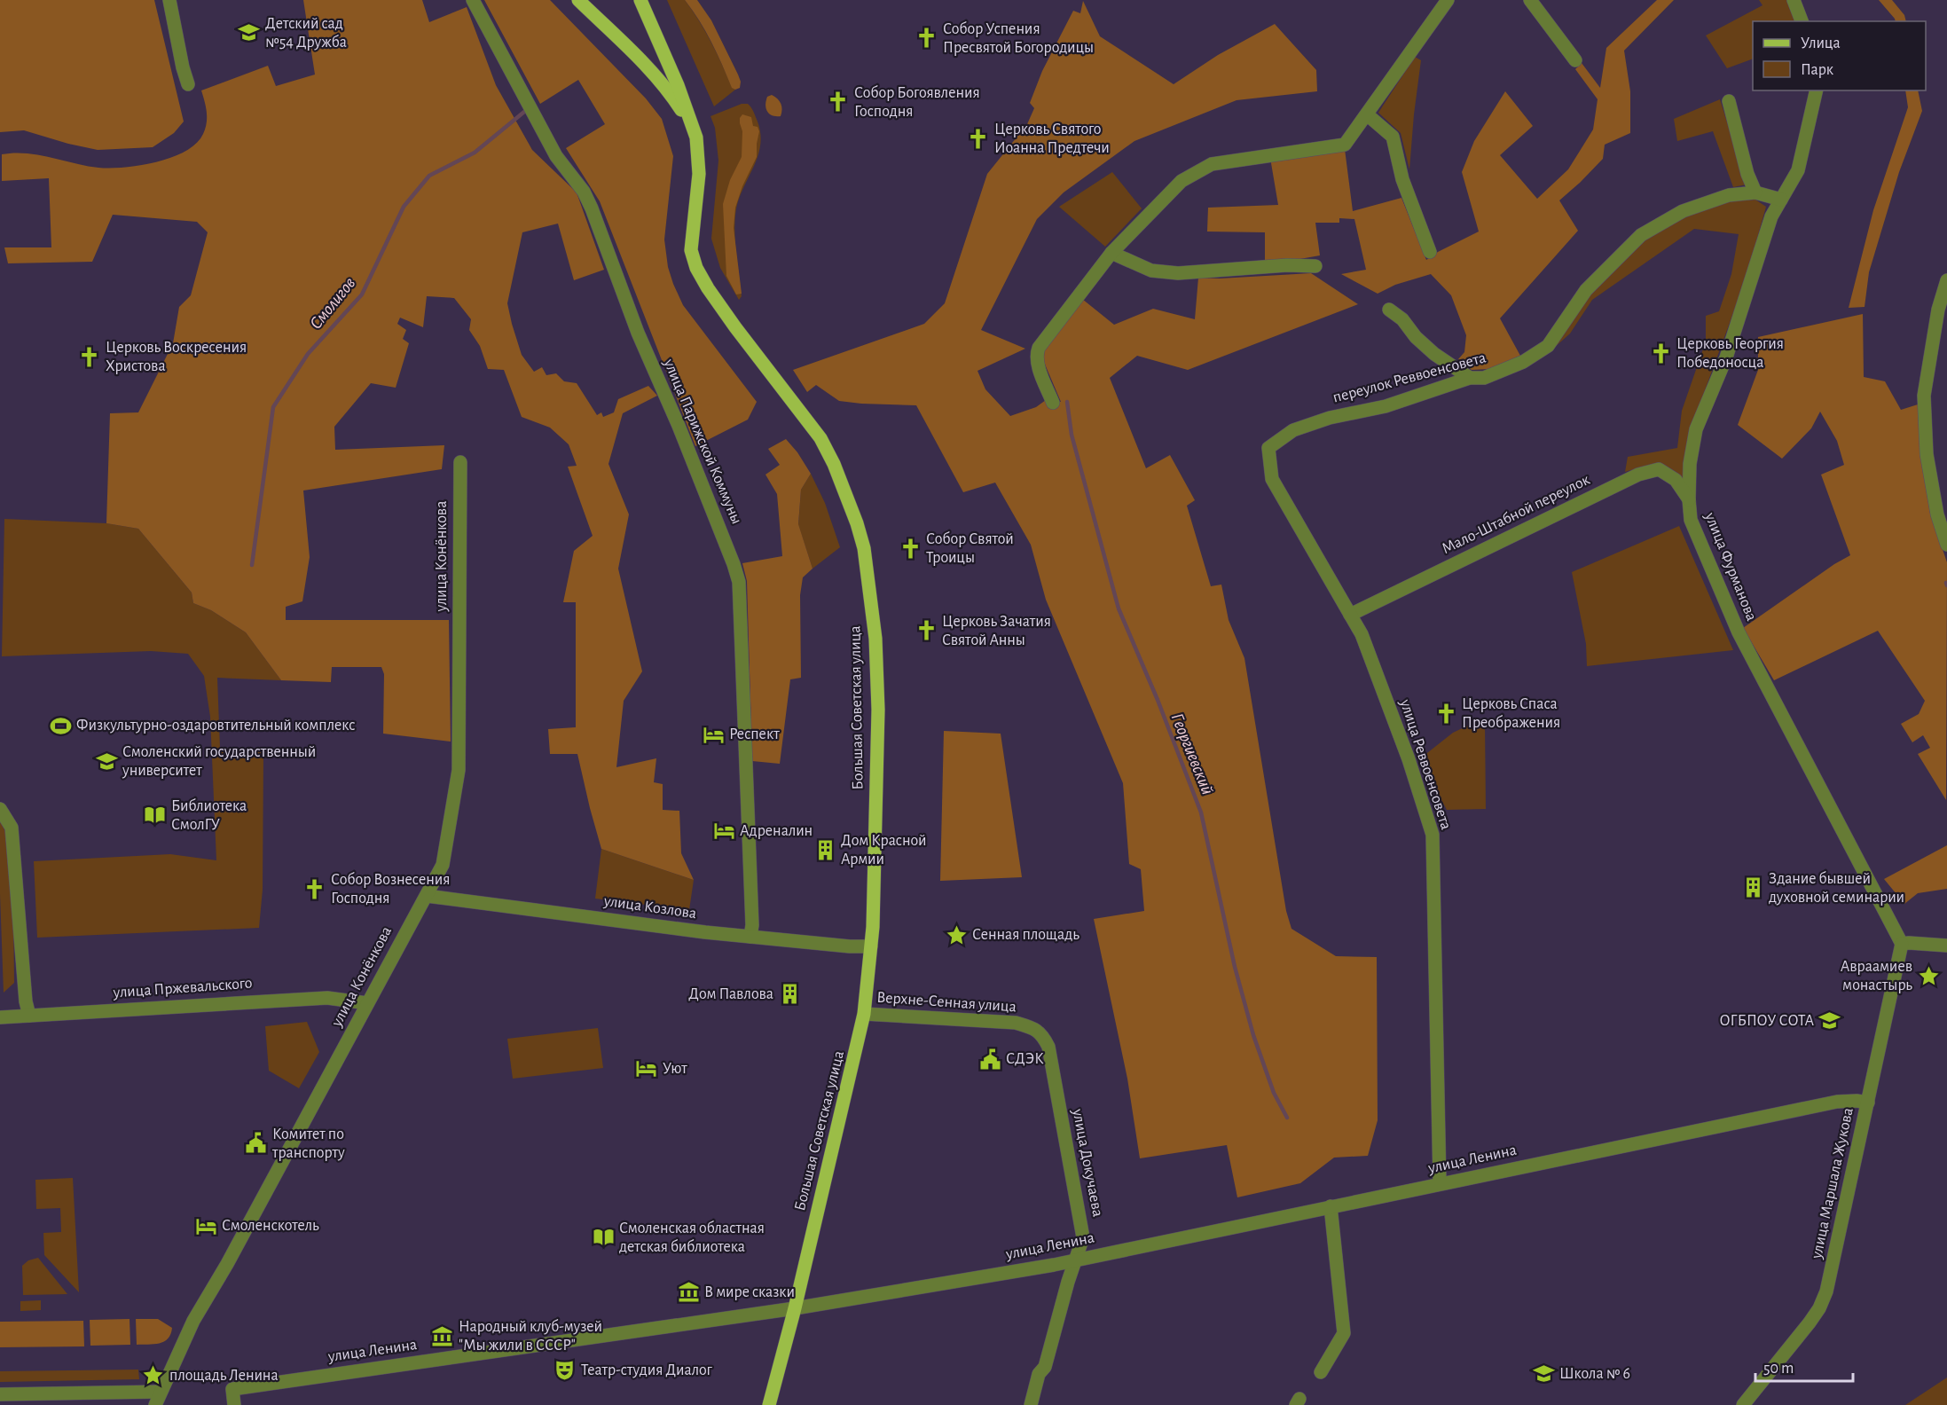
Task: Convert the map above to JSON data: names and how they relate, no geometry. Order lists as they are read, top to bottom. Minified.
{"streets":{"main road":["Большая Советская улица"],"street":["переулок Реввоенсовета","улица Парижской Коммуны","Мало-Штабной переулок","улица Конёнкова","улица Фурманова","улица Реввоенсовета","улица Козлова","улица Пржевальского","Верхне-Сенная улица","улица Ленина","улица Докучаева","улица Маршала Жукова"]},"crossings":[["переулок Реввоенсовета","улица Реввоенсовета"],["улица Парижской Коммуны","улица Козлова"],["Мало-Штабной переулок","улица Фурманова"],["Мало-Штабной переулок","улица Реввоенсовета"],["улица Конёнкова","улица Козлова"],["улица Конёнкова","улица Пржевальского"],["улица Фурманова","улица Маршала Жукова"],["Большая Советская улица","улица Козлова"],["Большая Советская улица","Верхне-Сенная улица"],["Большая Советская улица","улица Ленина"],["улица Реввоенсовета","улица Ленина"],["Верхне-Сенная улица","улица Докучаева"],["улица Ленина","улица Докучаева"],["улица Ленина","улица Маршала Жукова"]],"water":["Смолигов","Георгиевский"],"places":{"school or university":["Детский сад №54 Дружба","Смоленский государственный университет","ОГБПОУ СОТА","Школа № 6"],"church":["Собор Успения Пресвятой Богородицы","Собор Богоявления Господня","Церковь Святого Иоанна Предтечи","Церковь Георгия Победоносца","Церковь Воскресения Христова","Собор Святой Троицы","Церковь Зачатия Святой Анны","Церковь Спаса Преображения","Собор Вознесения Господня"],"sports":["Физкультурно-оздаровтительный комплекс"],"hotel":["Респект","Адреналин","Уют","Смоленскотель"],"library":["Библиотека СмолГУ","Смоленская областная детская библиотека"],"building":["Дом Красной Армии","Здание бывшей духовной семинарии","Дом Павлова"],"place":["Сенная площадь","Авраамиев монастырь","площадь Ленина"],"public building":["СДЭК","Комитет по транспорту"],"museum":["В мире сказки","Народный клуб-музей \"Мы жили в СССР\""],"theatre":["Театр-студия Диалог"]},"legend":["Улица","Парк"],"scale_bar":"50 m"}
